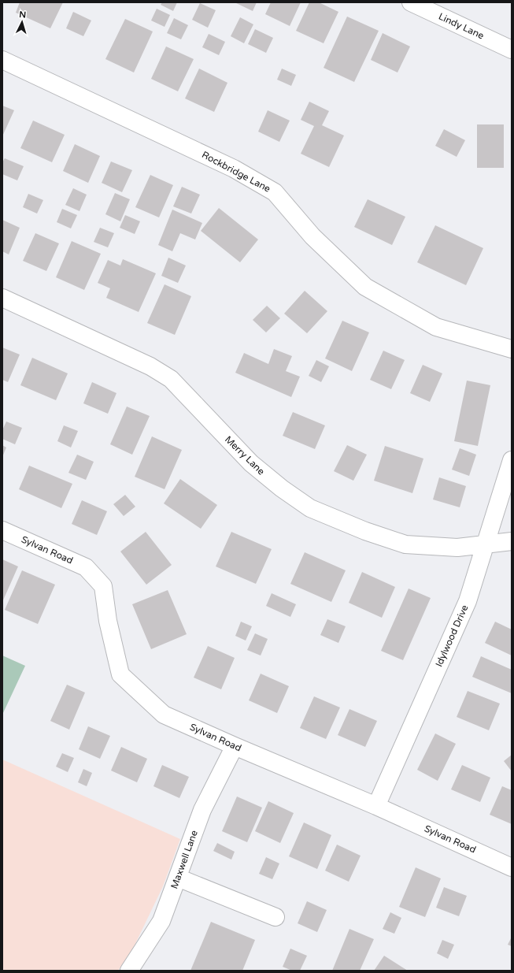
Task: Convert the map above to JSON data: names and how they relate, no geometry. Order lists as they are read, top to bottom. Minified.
{"streets":{"street":["Lindy Lane","Rockbridge Lane","Merry Lane","Sylvan Road","Idylwood Drive","Maxwell Lane"]},"crossings":[["Merry Lane","Idylwood Drive"],["Sylvan Road","Idylwood Drive"],["Sylvan Road","Maxwell Lane"]],"north":"top"}
